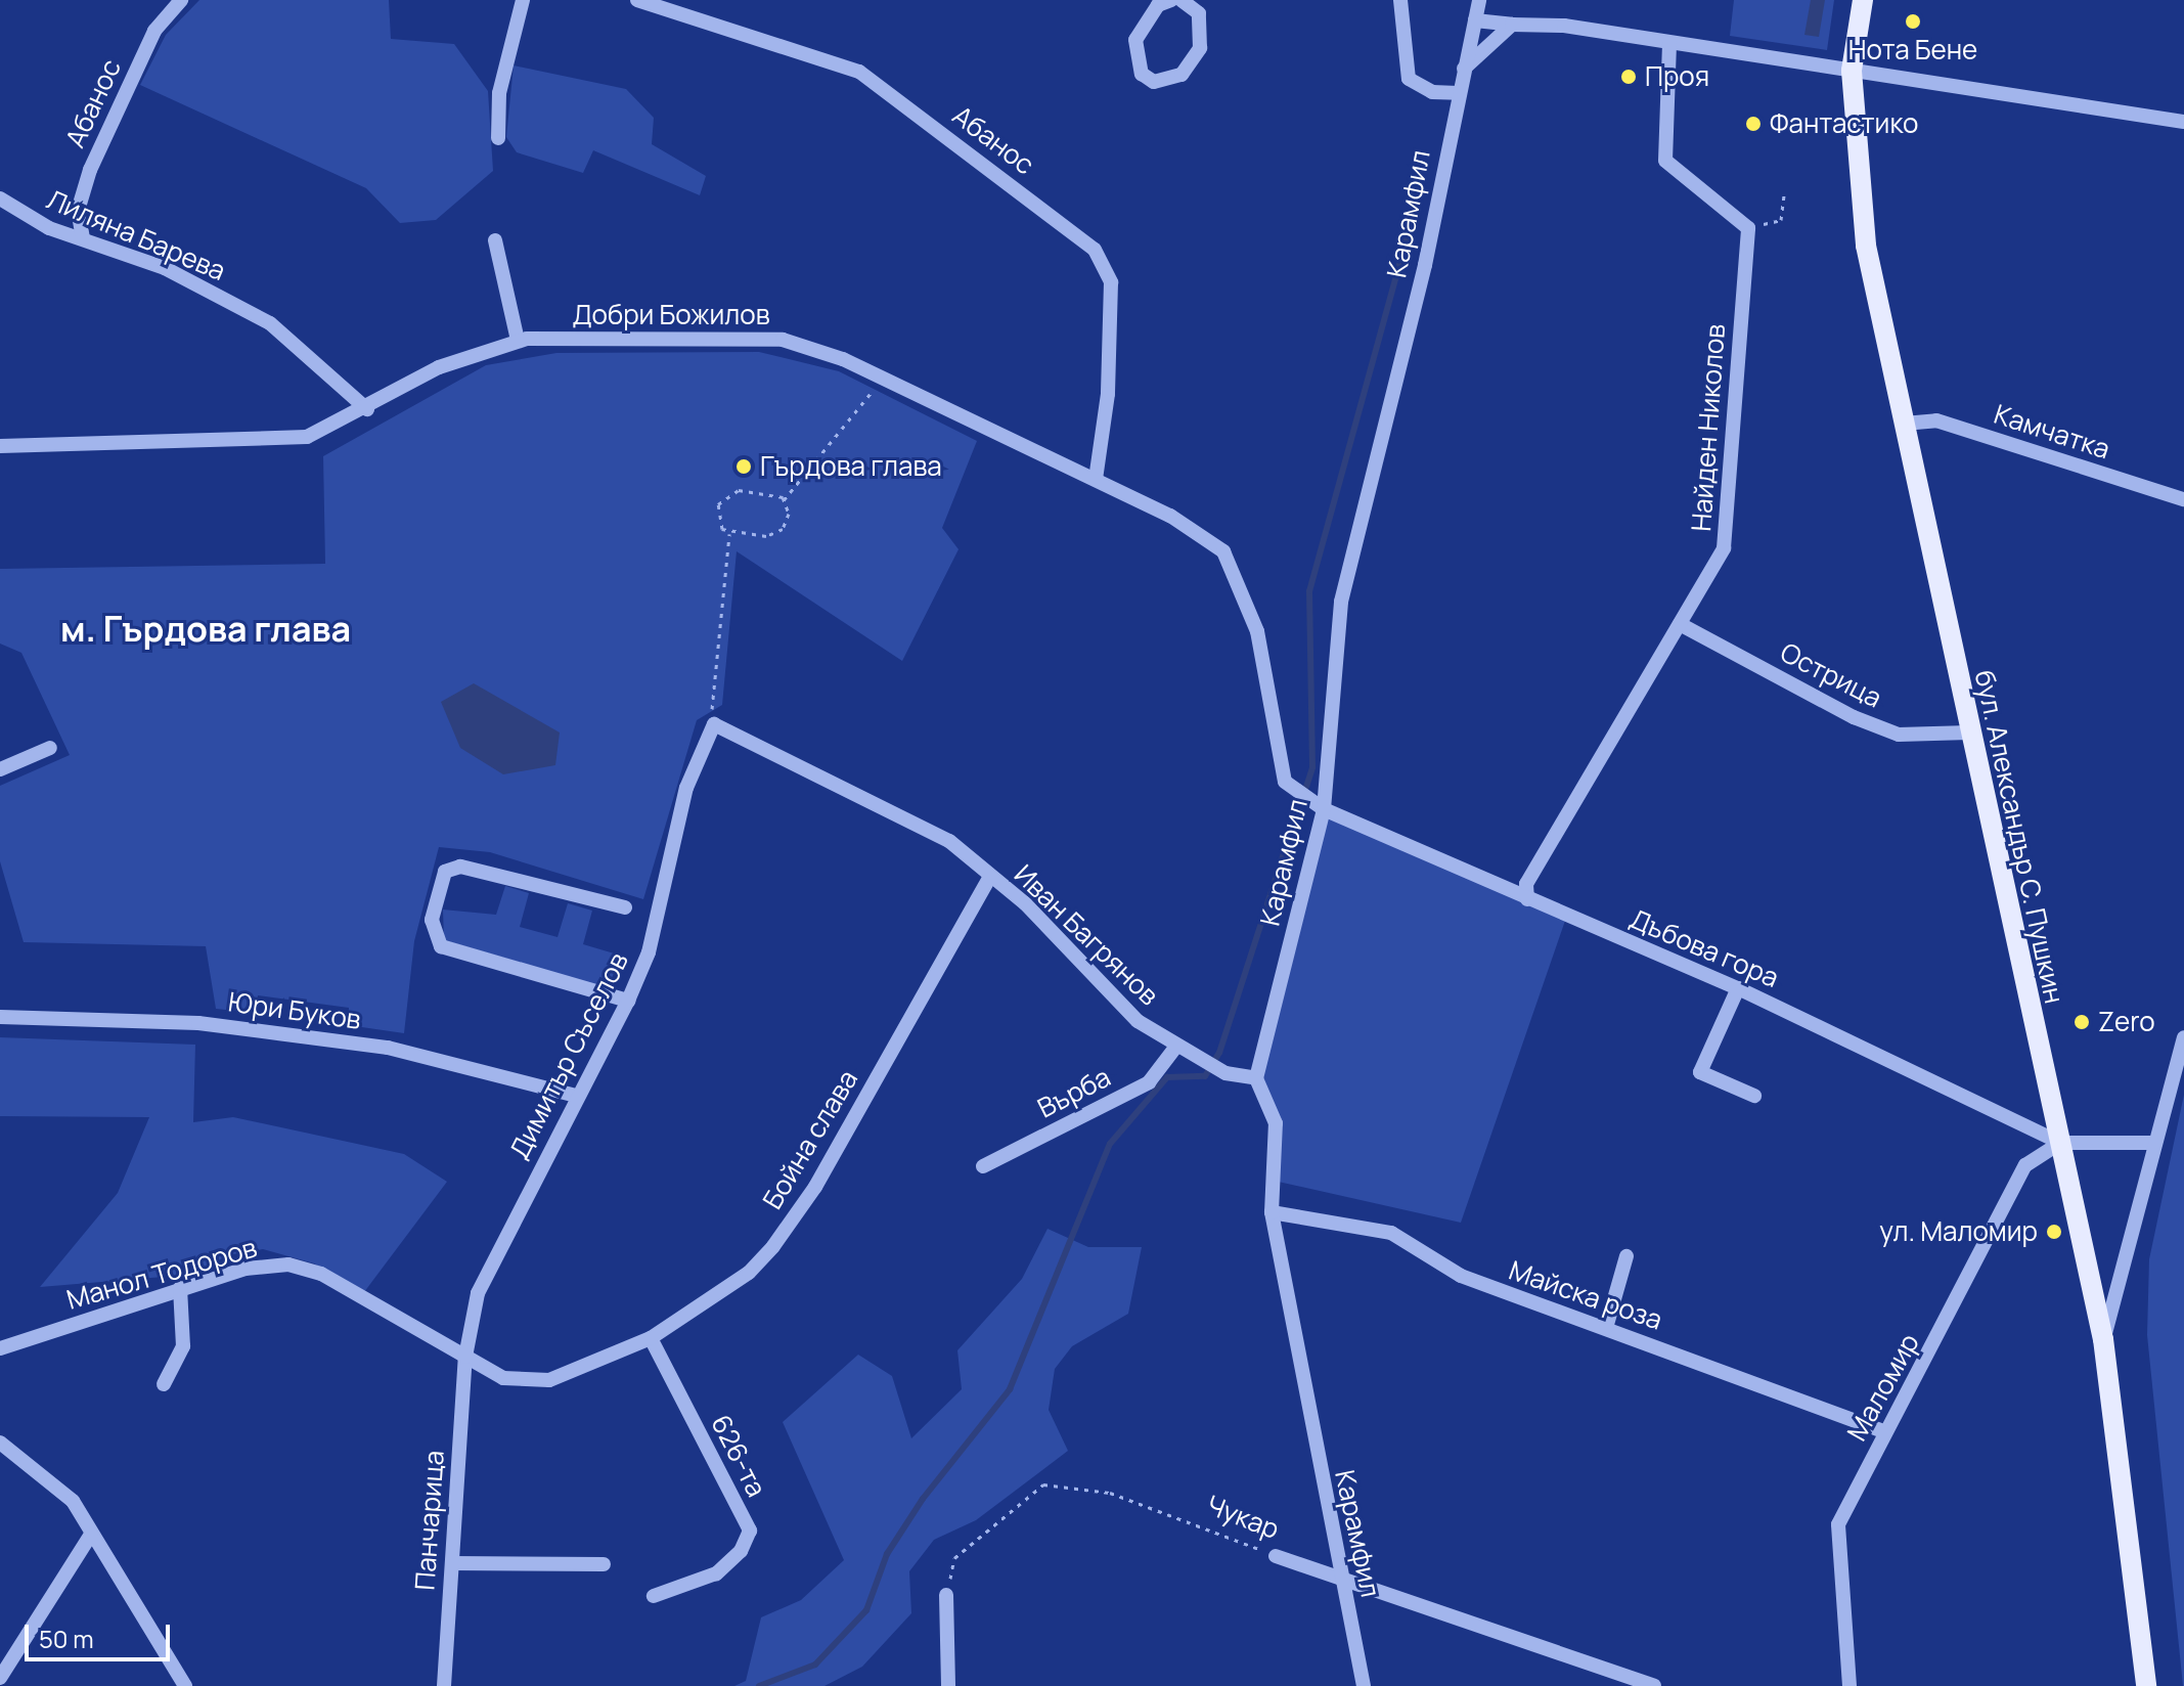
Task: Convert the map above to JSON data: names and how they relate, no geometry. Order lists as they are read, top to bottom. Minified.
{"streets":{"main road":["бул. Александър С. Пушкин"],"street":["Абанос","Карамфил","Лиляна Барева","Добри Божилов","Найден Николов","Камчатка","Острица","Иван Багрянов","Дъбова гора","Юри Буков","Димитър Съселов","Върба","Бойна слава","Манол Тодоров","Майска роза","Маломир","626-та","Чукар","Панчарица"]},"crossings":[["Абанос","Лиляна Барева"],["Абанос","Добри Божилов"],["Карамфил","Добри Божилов"],["Карамфил","Иван Багрянов"],["Карамфил","Дъбова гора"],["Карамфил","Майска роза"],["Карамфил","Чукар"],["Лиляна Барева","Добри Божилов"],["Добри Божилов","Дъбова гора"],["Найден Николов","Острица"],["Найден Николов","Дъбова гора"],["Камчатка","бул. Александър С. Пушкин"],["Острица","бул. Александър С. Пушкин"],["бул. Александър С. Пушкин","Дъбова гора"],["бул. Александър С. Пушкин","Маломир"],["Иван Багрянов","Димитър Съселов"],["Иван Багрянов","Върба"],["Иван Багрянов","Бойна слава"],["Дъбова гора","Маломир"],["Юри Буков","Димитър Съселов"],["Димитър Съселов","Бойна слава"],["Димитър Съселов","Манол Тодоров"],["Димитър Съселов","Панчарица"],["Бойна слава","Манол Тодоров"],["Бойна слава","626-та"],["Бойна слава","Панчарица"],["Манол Тодоров","Панчарица"],["Майска роза","Маломир"]],"districts":["м. Гърдова глава"],"places":["Нота Бене","Проя","Фантастико","Гърдова глава","Zero","ул. Маломир"],"scale_bar":"50 m"}
